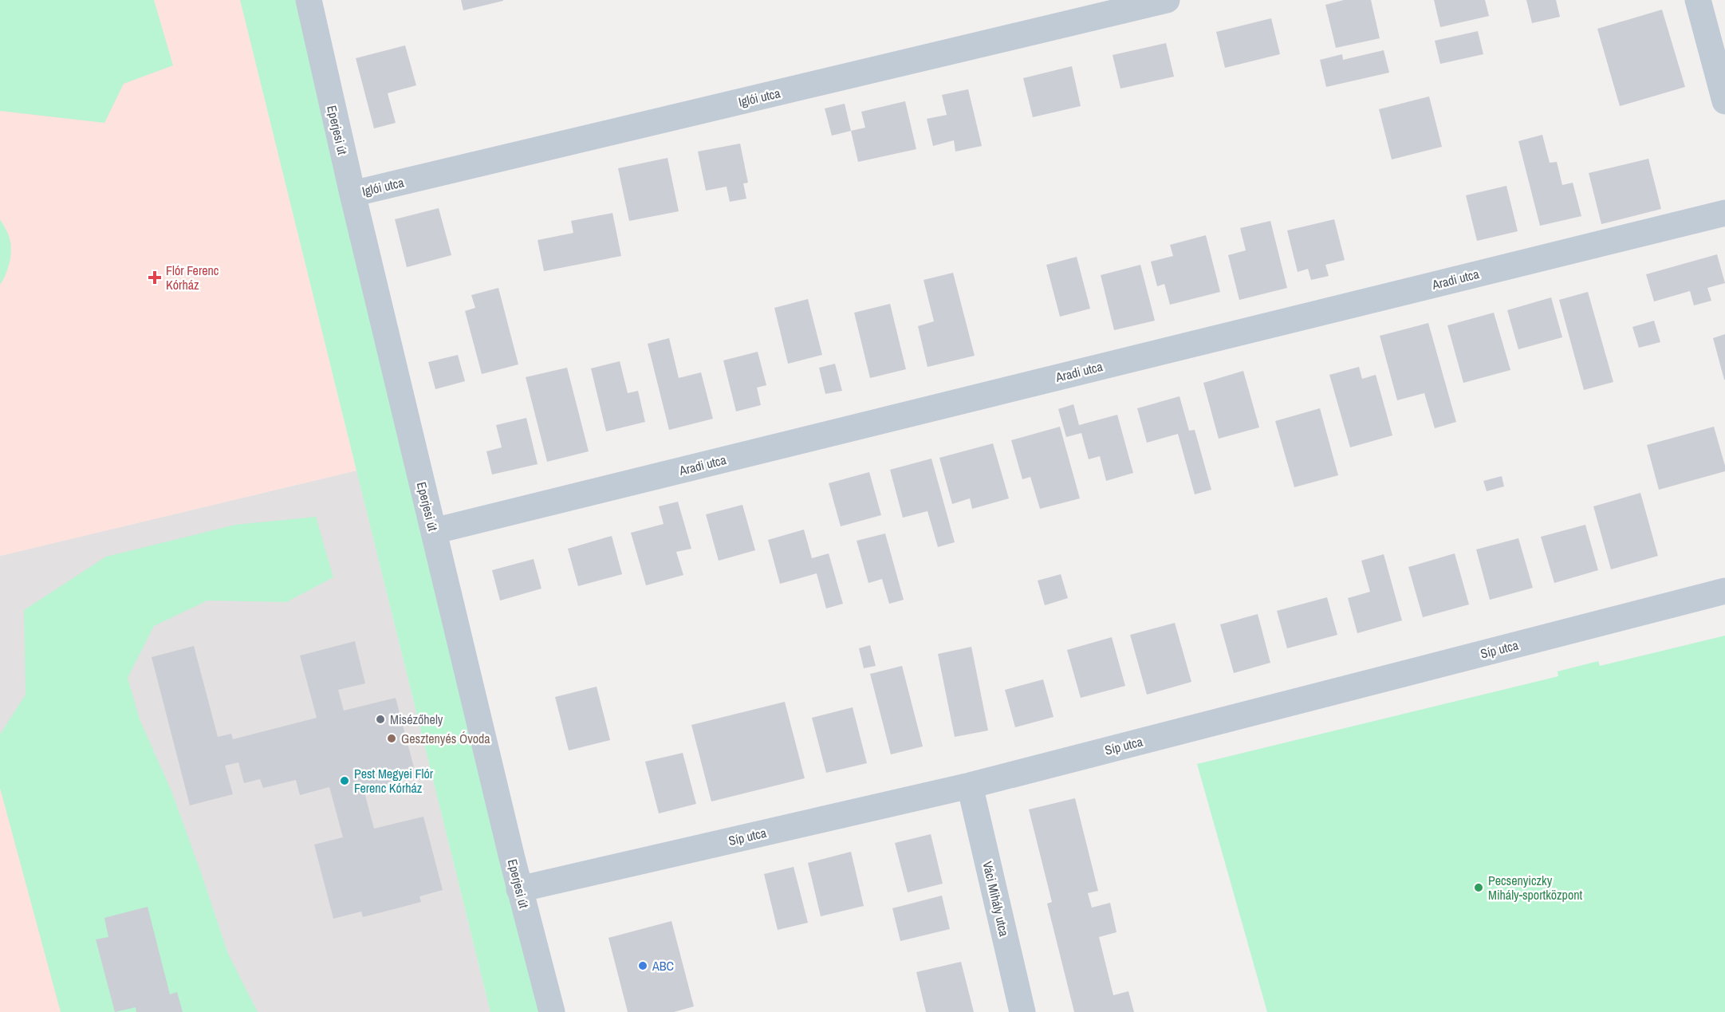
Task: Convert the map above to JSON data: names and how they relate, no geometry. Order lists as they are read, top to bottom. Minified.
{"streets":{"street":["Iglói utca","Eperjesi út","Aradi utca","Síp utca","Váci Mihály utca"]},"crossings":[["Iglói utca","Eperjesi út"],["Eperjesi út","Aradi utca"],["Eperjesi út","Síp utca"],["Síp utca","Váci Mihály utca"]],"places":{"health":["Flór Ferenc Kórház"],"other":["Misézőhely","Gesztenyés Óvoda","Pest Megyei Flór Ferenc Kórház","Pecsenyiczky Mihály-sportközpont","ABC"]}}
